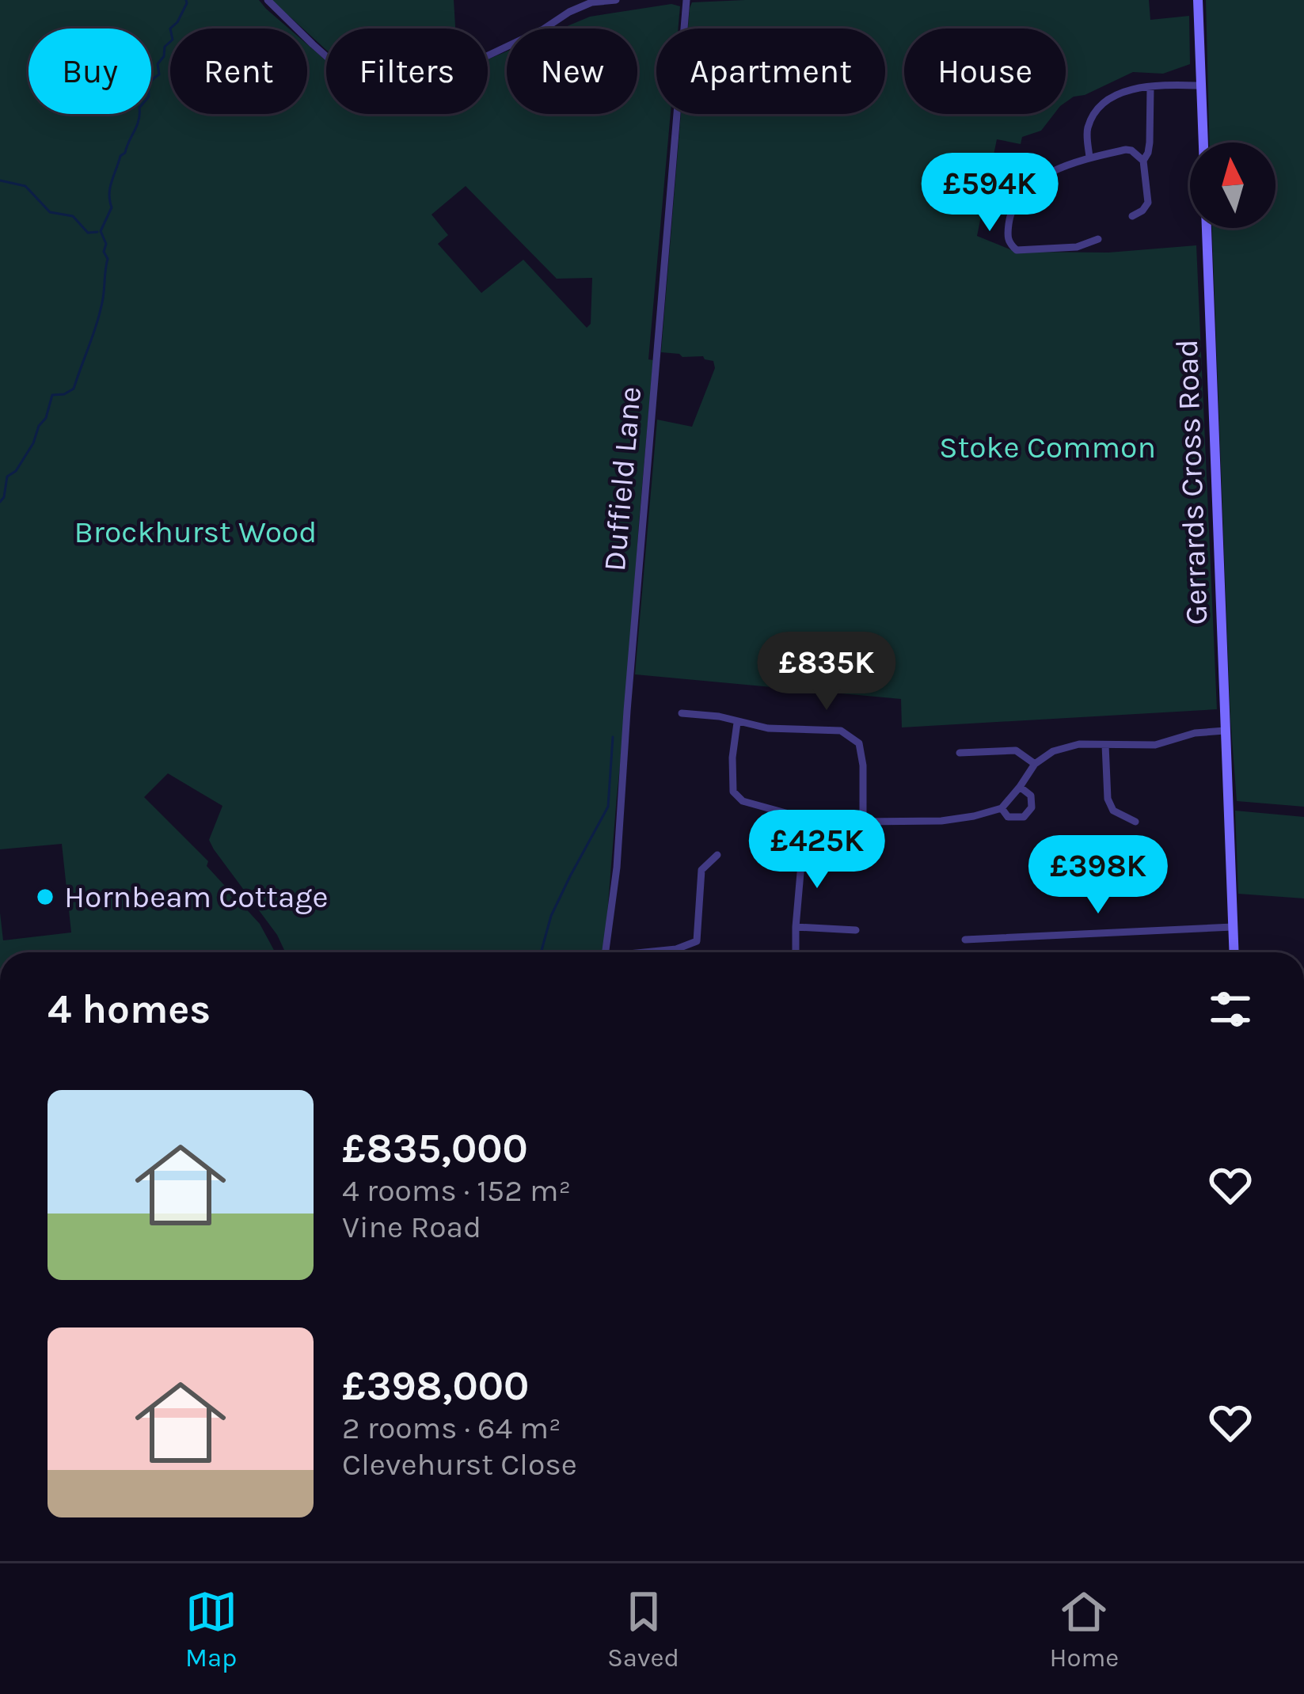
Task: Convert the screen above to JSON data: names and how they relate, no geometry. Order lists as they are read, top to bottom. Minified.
{"streets":{"main road":["Gerrards Cross Road"],"street":["Duffield Lane"]},"parks":["Stoke Common","Brockhurst Wood"],"places":["Hornbeam Cottage"],"north":"top","page":{"chip":["Buy","Rent","Filters","New","Apartment","House"],"price":["£594K","£835K","£425K","£398K"],"heading":"4 homes","list":[{"name":"£835,000","note":"4 rooms · 152 m² · Vine Road"},{"name":"£398,000","note":"2 rooms · 64 m² · Clevehurst Close"}],"tabs":["Map","Saved","Home"]}}
